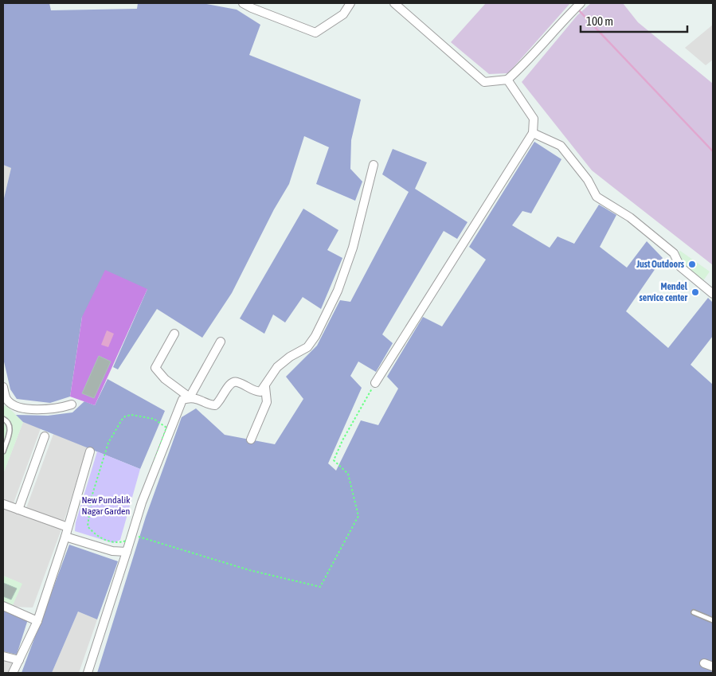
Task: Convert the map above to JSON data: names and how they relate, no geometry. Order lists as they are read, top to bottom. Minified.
{"parks":["New Pundalik Nagar Garden"],"places":["Just Outdoors","Mendel service center"],"scale_bar":"100 m"}
